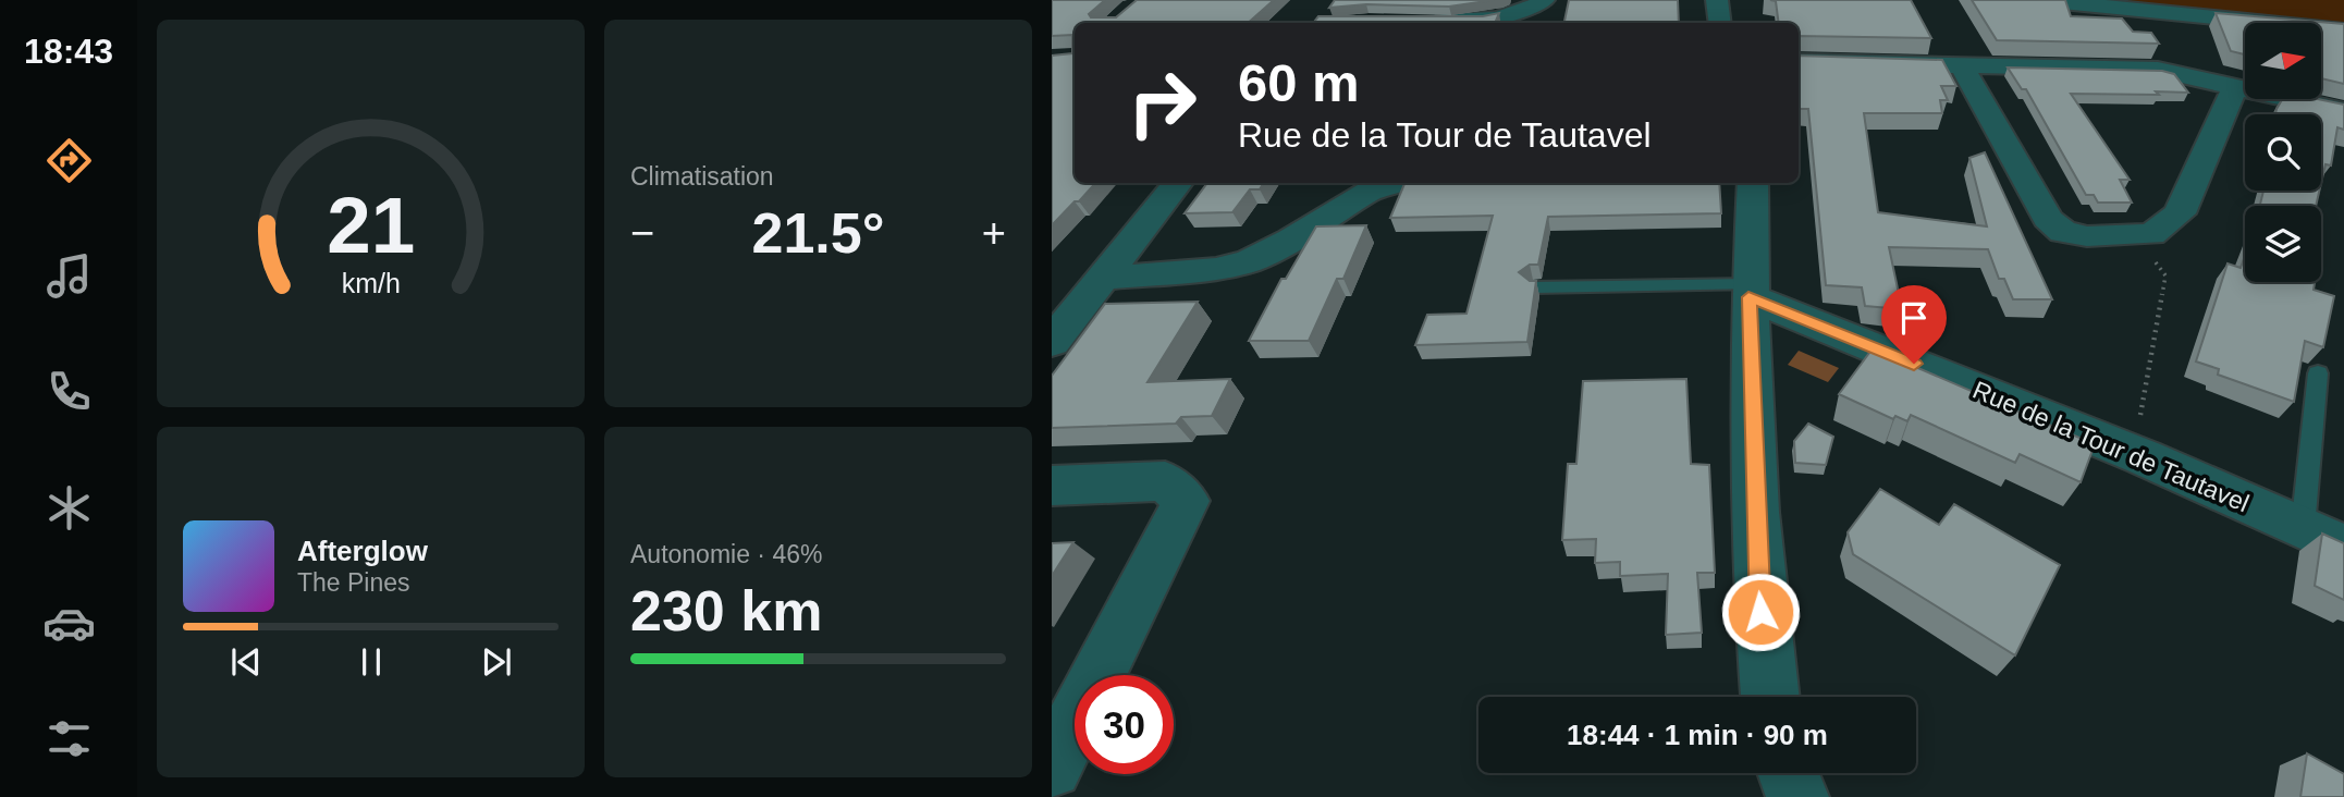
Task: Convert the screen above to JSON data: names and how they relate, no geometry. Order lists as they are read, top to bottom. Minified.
{"streets":{"street":["Rue de la Tour de Tautavel"]},"north":"right","page":{"tabs":"18:43","tile":["Climatisation",["Autonomie · 46%","230 km"]],"turn":["60 m","Rue de la Tour de Tautavel"],"heat":["−","21.5°","+"],"song":["Afterglow","The Pines"],"limit":"30","trip":"18:44 · 1 min · 90 m","gauge":["21","km/h"]}}
